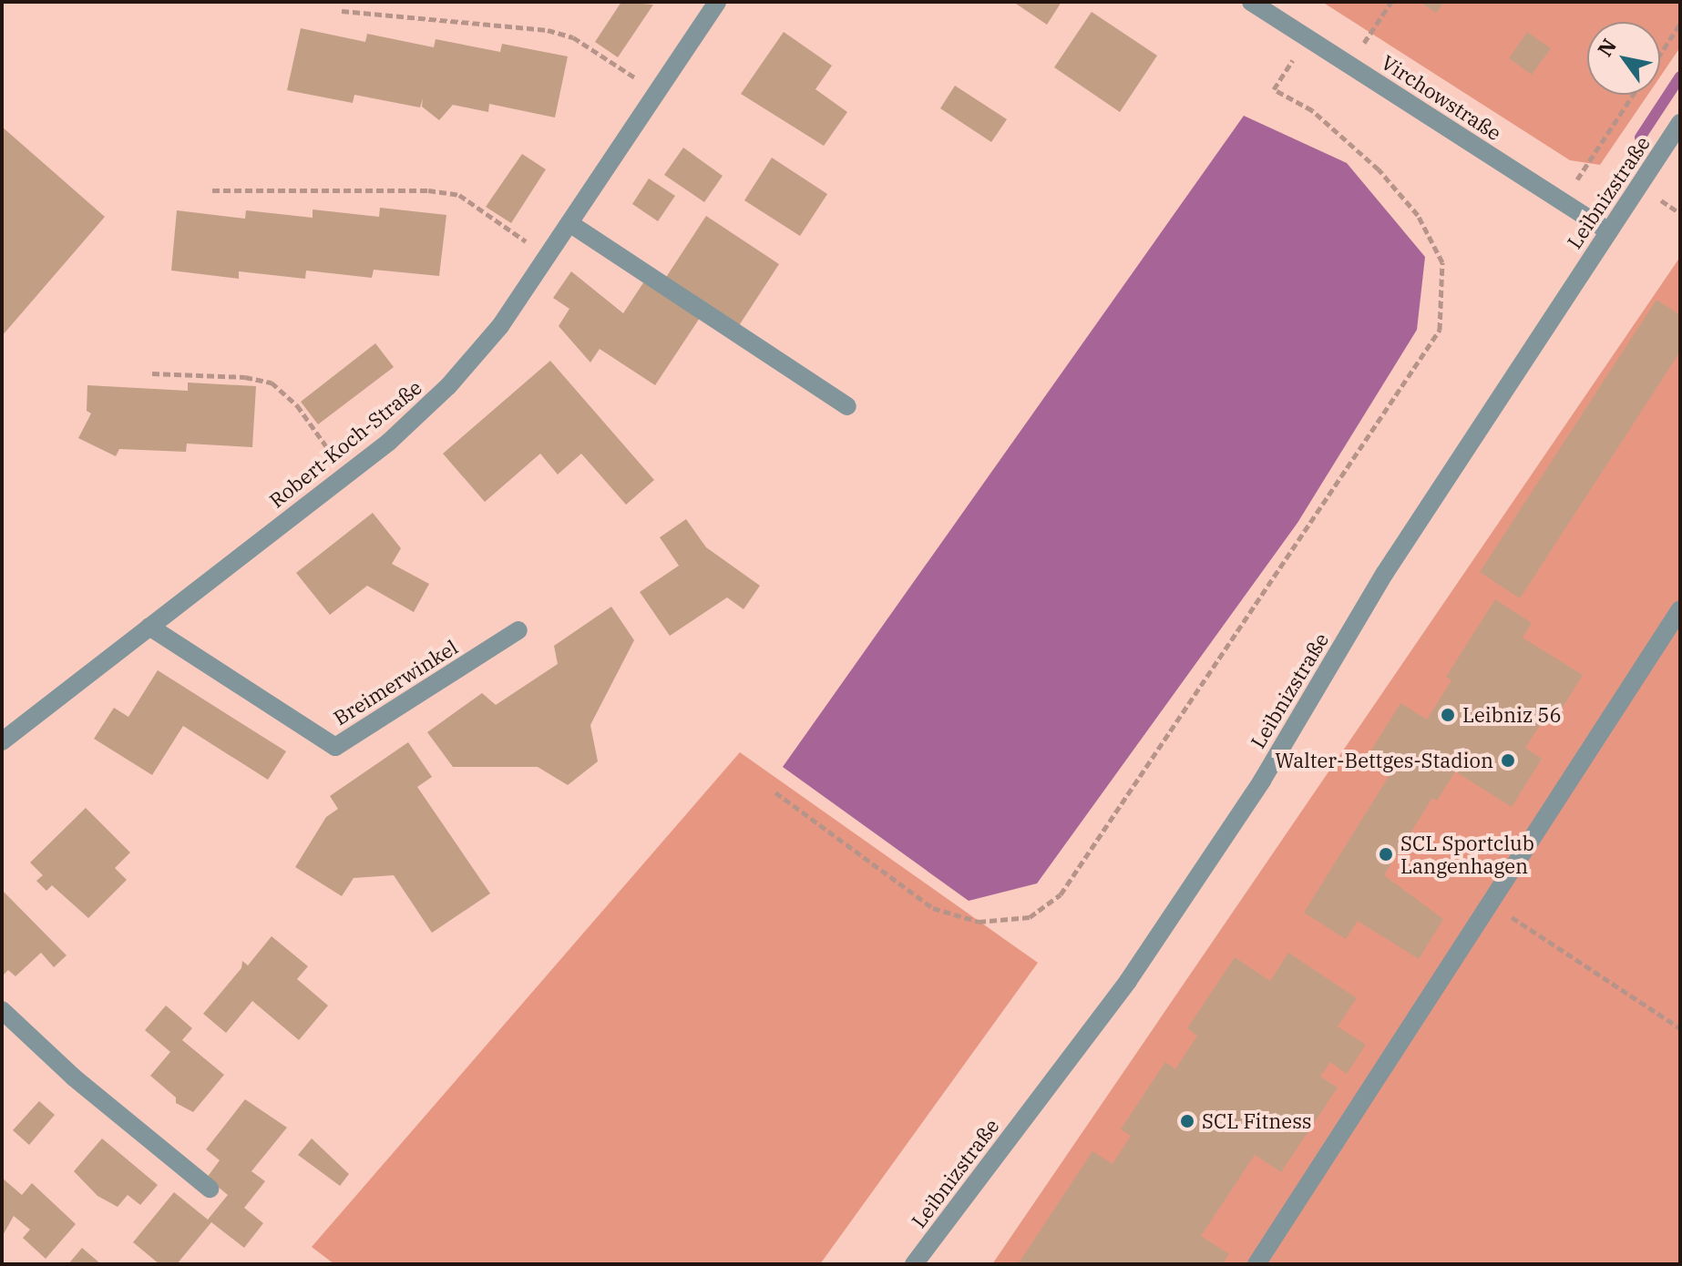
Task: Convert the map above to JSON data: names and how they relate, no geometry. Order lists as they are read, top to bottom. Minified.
{"streets":{"street":["Virchowstraße","Leibnizstraße","Robert-Koch-Straße","Breimerwinkel"]},"crossings":[["Virchowstraße","Leibnizstraße"],["Robert-Koch-Straße","Breimerwinkel"]],"places":["Leibniz 56","Walter-Bettges-Stadion","SCL Sportclub Langenhagen","SCL Fitness"],"north":"top left"}
